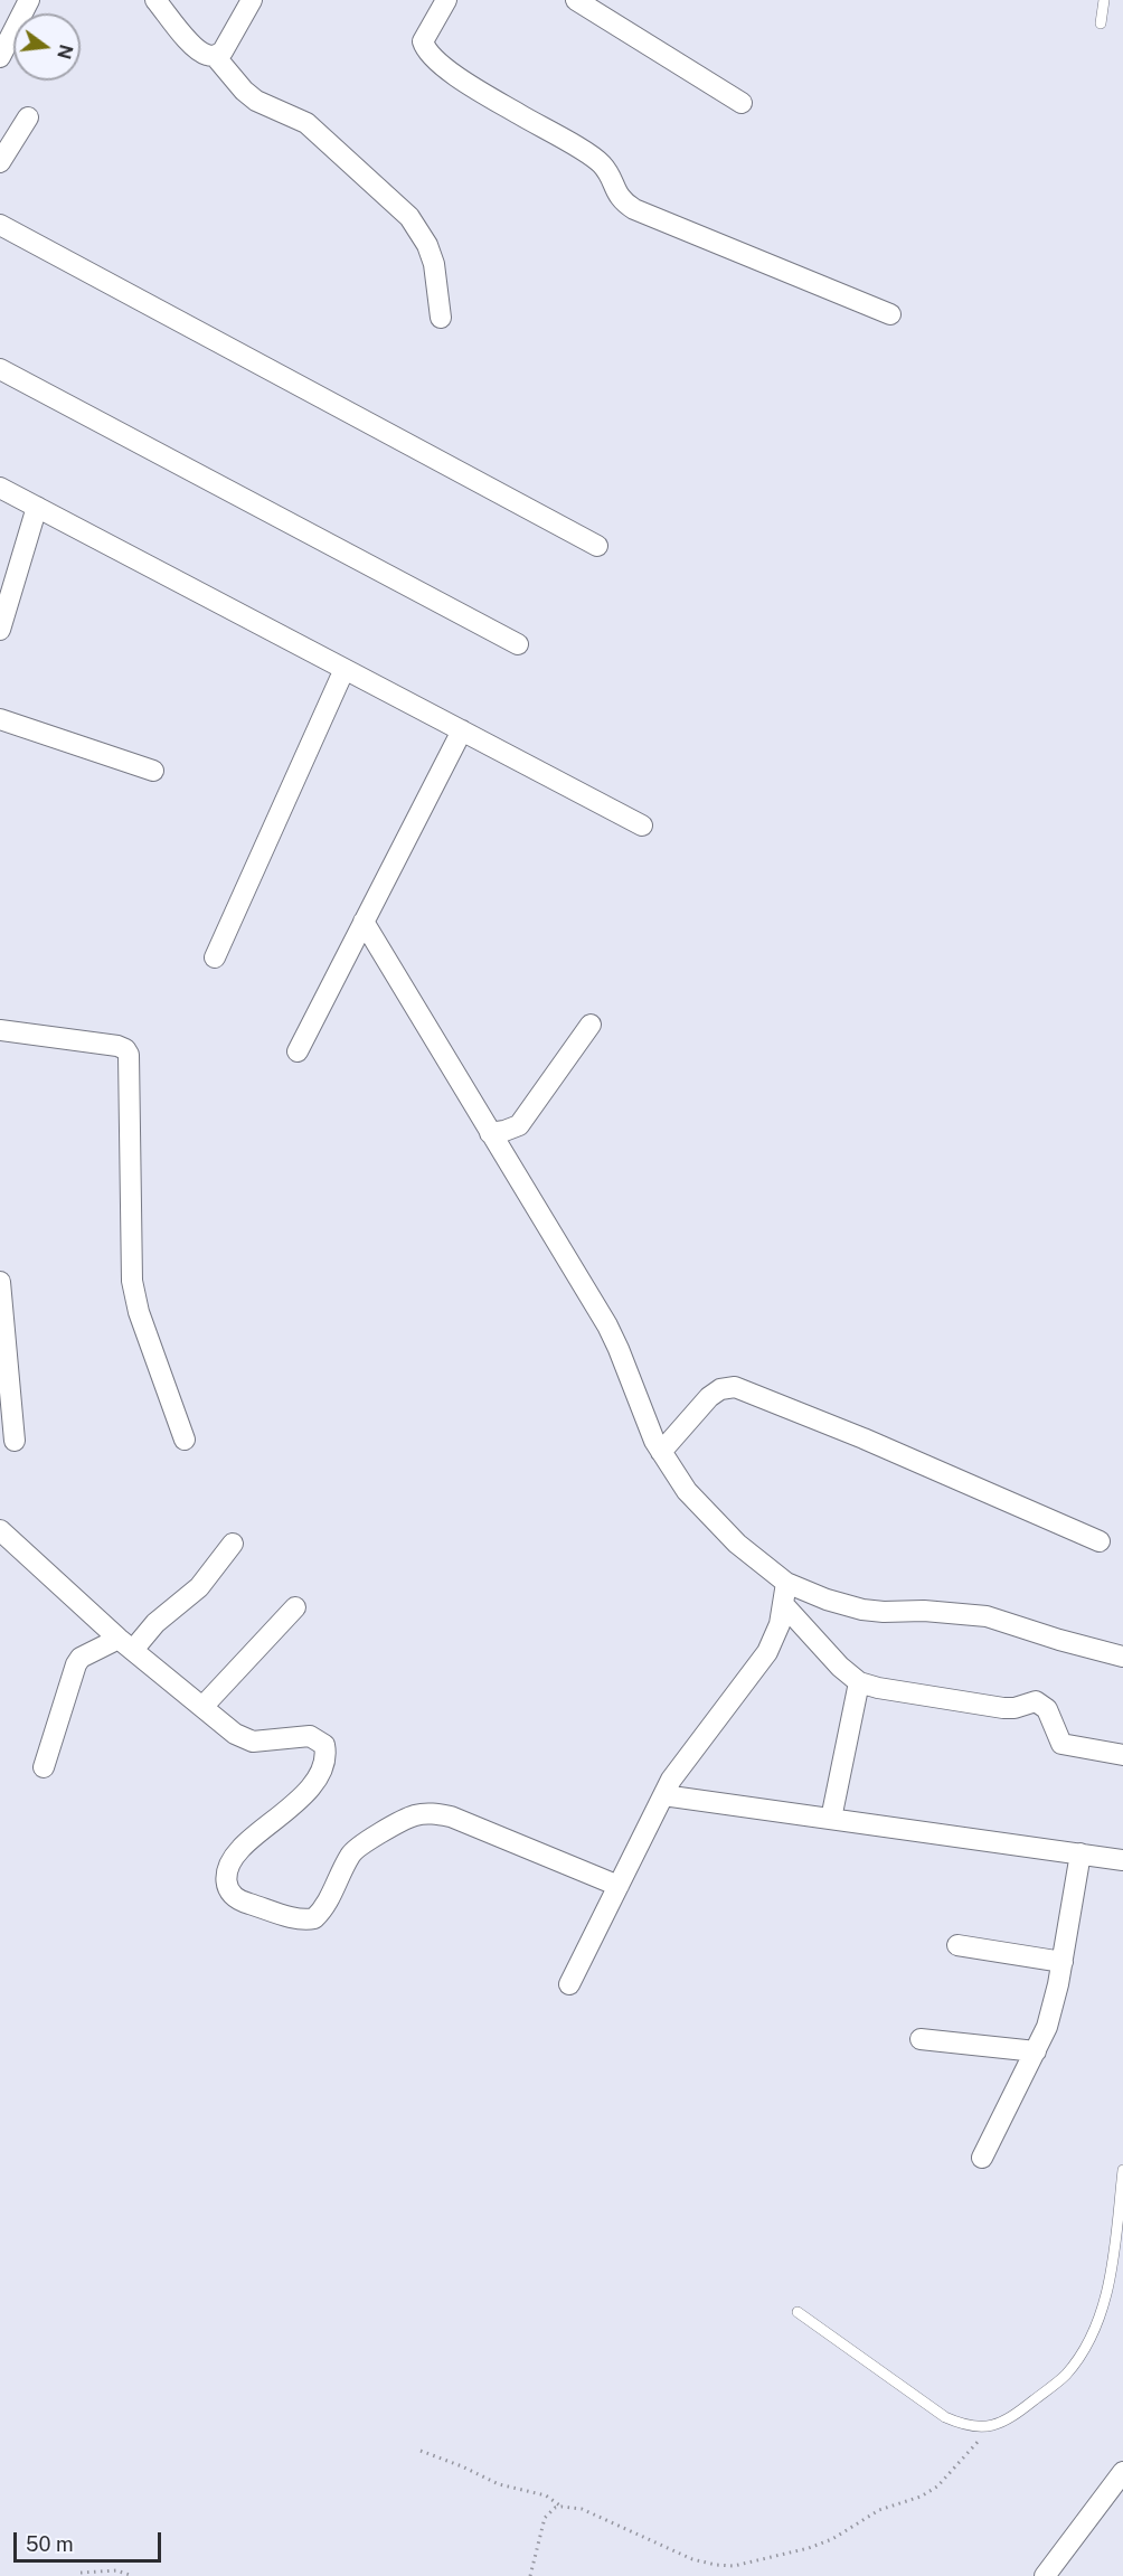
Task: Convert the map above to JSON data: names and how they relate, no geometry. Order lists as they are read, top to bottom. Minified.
{"scale_bar":"50 m","north":"right"}
